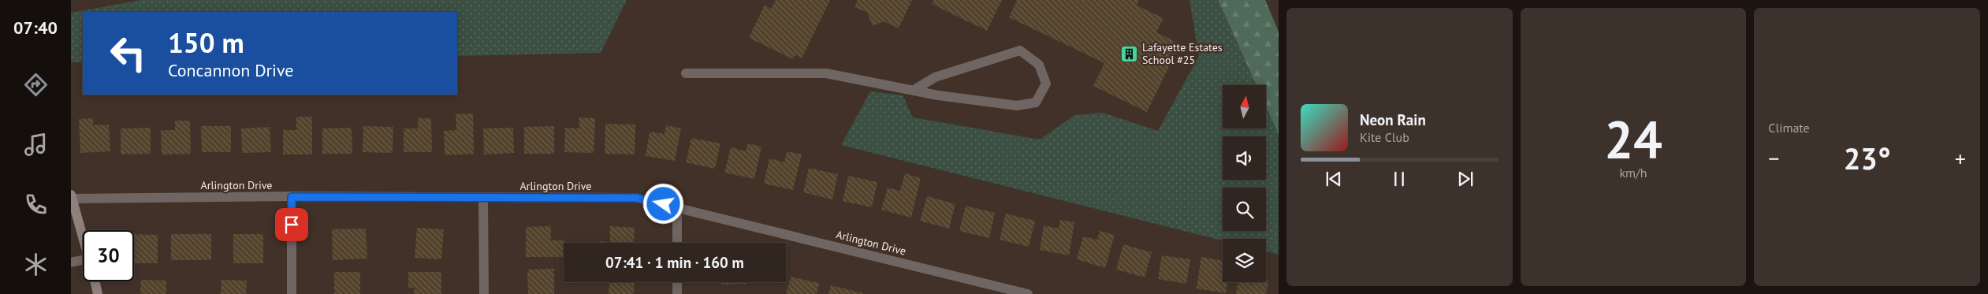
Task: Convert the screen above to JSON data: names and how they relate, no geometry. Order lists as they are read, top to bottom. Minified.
{"streets":{"street":["Arlington Drive"]},"places":{"building":["Lafayette Estates School #25"]},"north":"top","page":{"tabs":"07:40","tile":[["24","km/h"],"Climate"],"turn":["150 m","Concannon Drive"],"song":["Neon Rain","Kite Club"],"heat":["−","23°","+"],"limit":"30","trip":"07:41 · 1 min · 160 m"}}
